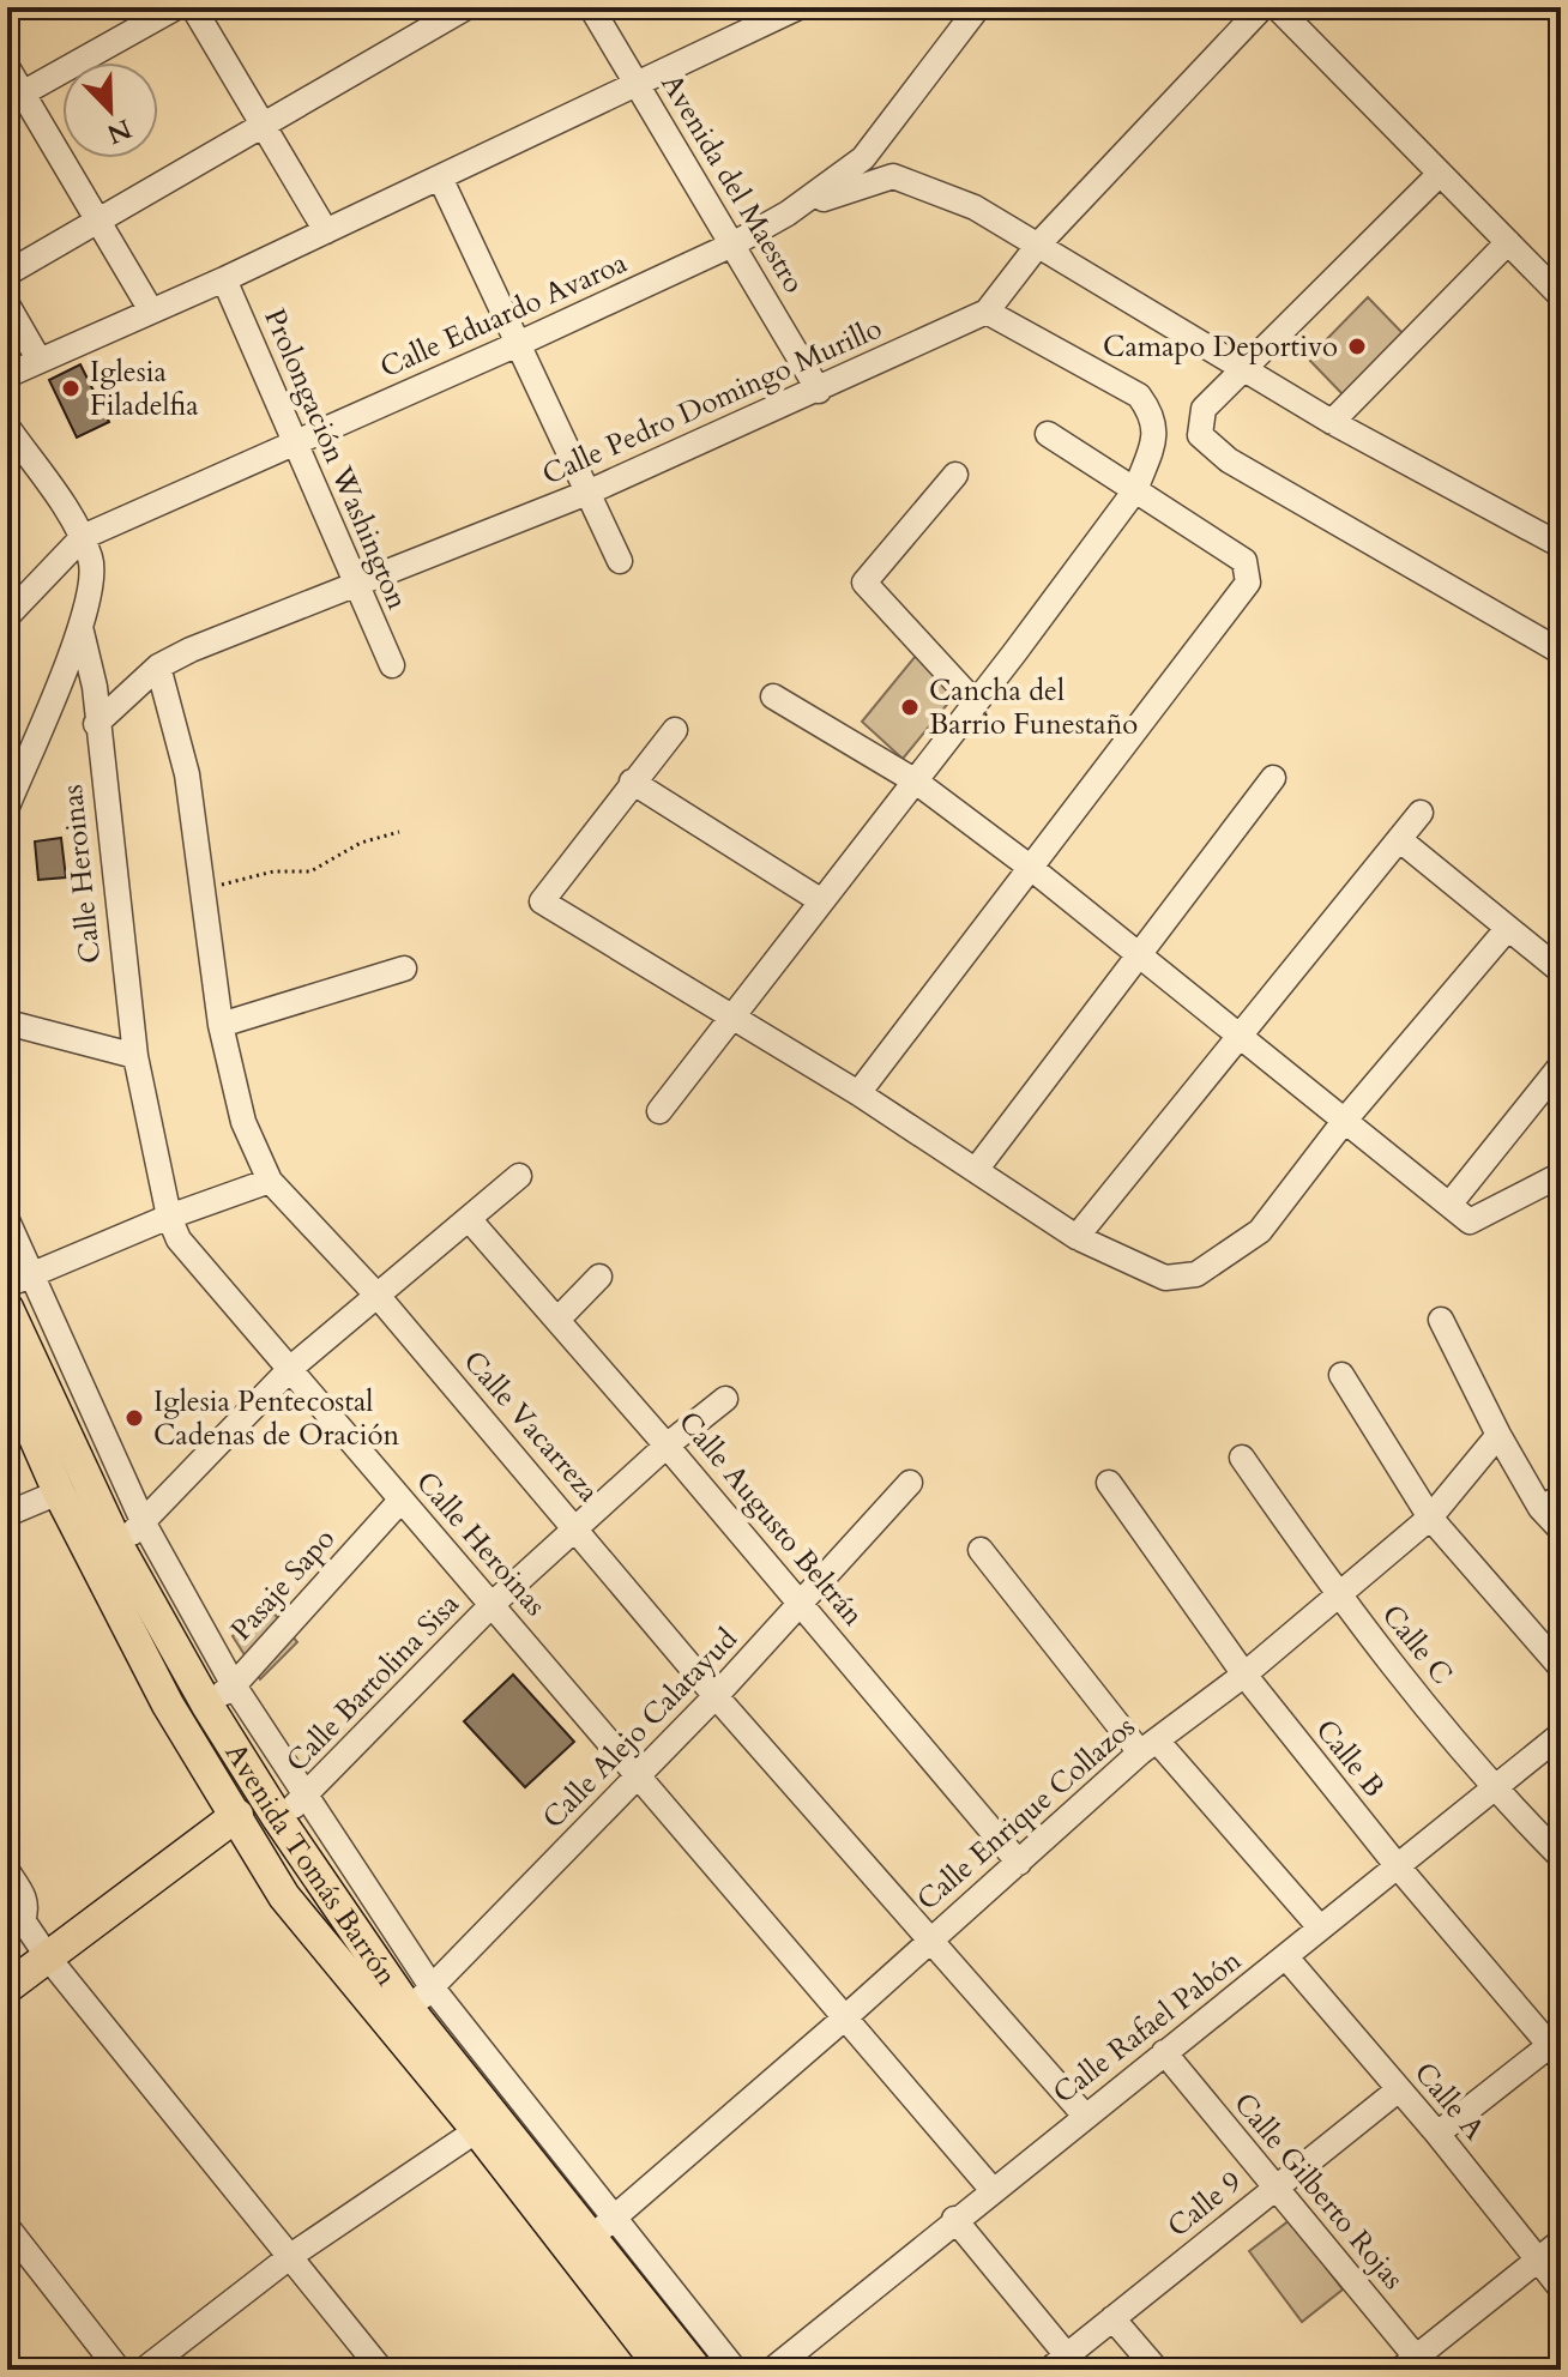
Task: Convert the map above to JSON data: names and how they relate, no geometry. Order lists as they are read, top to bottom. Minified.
{"streets":{"main road":["Avenida Tomás Barrón"],"street":["Avenida del Maestro","Calle Eduardo Avaroa","Calle Pedro Domingo Murillo","Prolongación Washington","Calle Heroinas","Calle Vacarreza","Calle Augusto Beltrán","Pasaje Sapo","Calle C","Calle Bartolina Sisa","Calle Alejo Calatayud","Calle B","Calle Enrique Collazos","Calle Rafael Pabón","Calle A","Calle Gilberto Rojas","Calle 9"]},"crossings":[["Avenida del Maestro","Calle Eduardo Avaroa"],["Avenida del Maestro","Calle Pedro Domingo Murillo"],["Calle Eduardo Avaroa","Prolongación Washington"],["Calle Pedro Domingo Murillo","Prolongación Washington"],["Calle Pedro Domingo Murillo","Calle Heroinas"],["Calle Pedro Domingo Murillo","Calle Vacarreza"],["Calle Heroinas","Pasaje Sapo"],["Calle Heroinas","Calle Bartolina Sisa"],["Calle Heroinas","Calle Alejo Calatayud"],["Calle Heroinas","Calle Enrique Collazos"],["Calle Heroinas","Calle Rafael Pabón"],["Calle Vacarreza","Calle Bartolina Sisa"],["Calle Vacarreza","Calle Alejo Calatayud"],["Calle Vacarreza","Calle Enrique Collazos"],["Calle Vacarreza","Calle Rafael Pabón"],["Calle Augusto Beltrán","Calle Bartolina Sisa"],["Calle Augusto Beltrán","Calle Alejo Calatayud"],["Calle Augusto Beltrán","Calle Enrique Collazos"],["Pasaje Sapo","Avenida Tomás Barrón"],["Calle C","Calle Enrique Collazos"],["Calle C","Calle Rafael Pabón"],["Calle Bartolina Sisa","Avenida Tomás Barrón"],["Calle Alejo Calatayud","Avenida Tomás Barrón"],["Calle B","Calle Enrique Collazos"],["Calle B","Calle Rafael Pabón"],["Calle Enrique Collazos","Avenida Tomás Barrón"],["Calle Rafael Pabón","Calle A"],["Calle Rafael Pabón","Calle Gilberto Rojas"],["Calle A","Calle 9"],["Calle Gilberto Rojas","Calle 9"]],"places":["Camapo Deportivo","Iglesia Filadelfia","Cancha del Barrio Funestaño","Iglesia Pentecostal Cadenas de Oración"],"north":"bottom right"}
